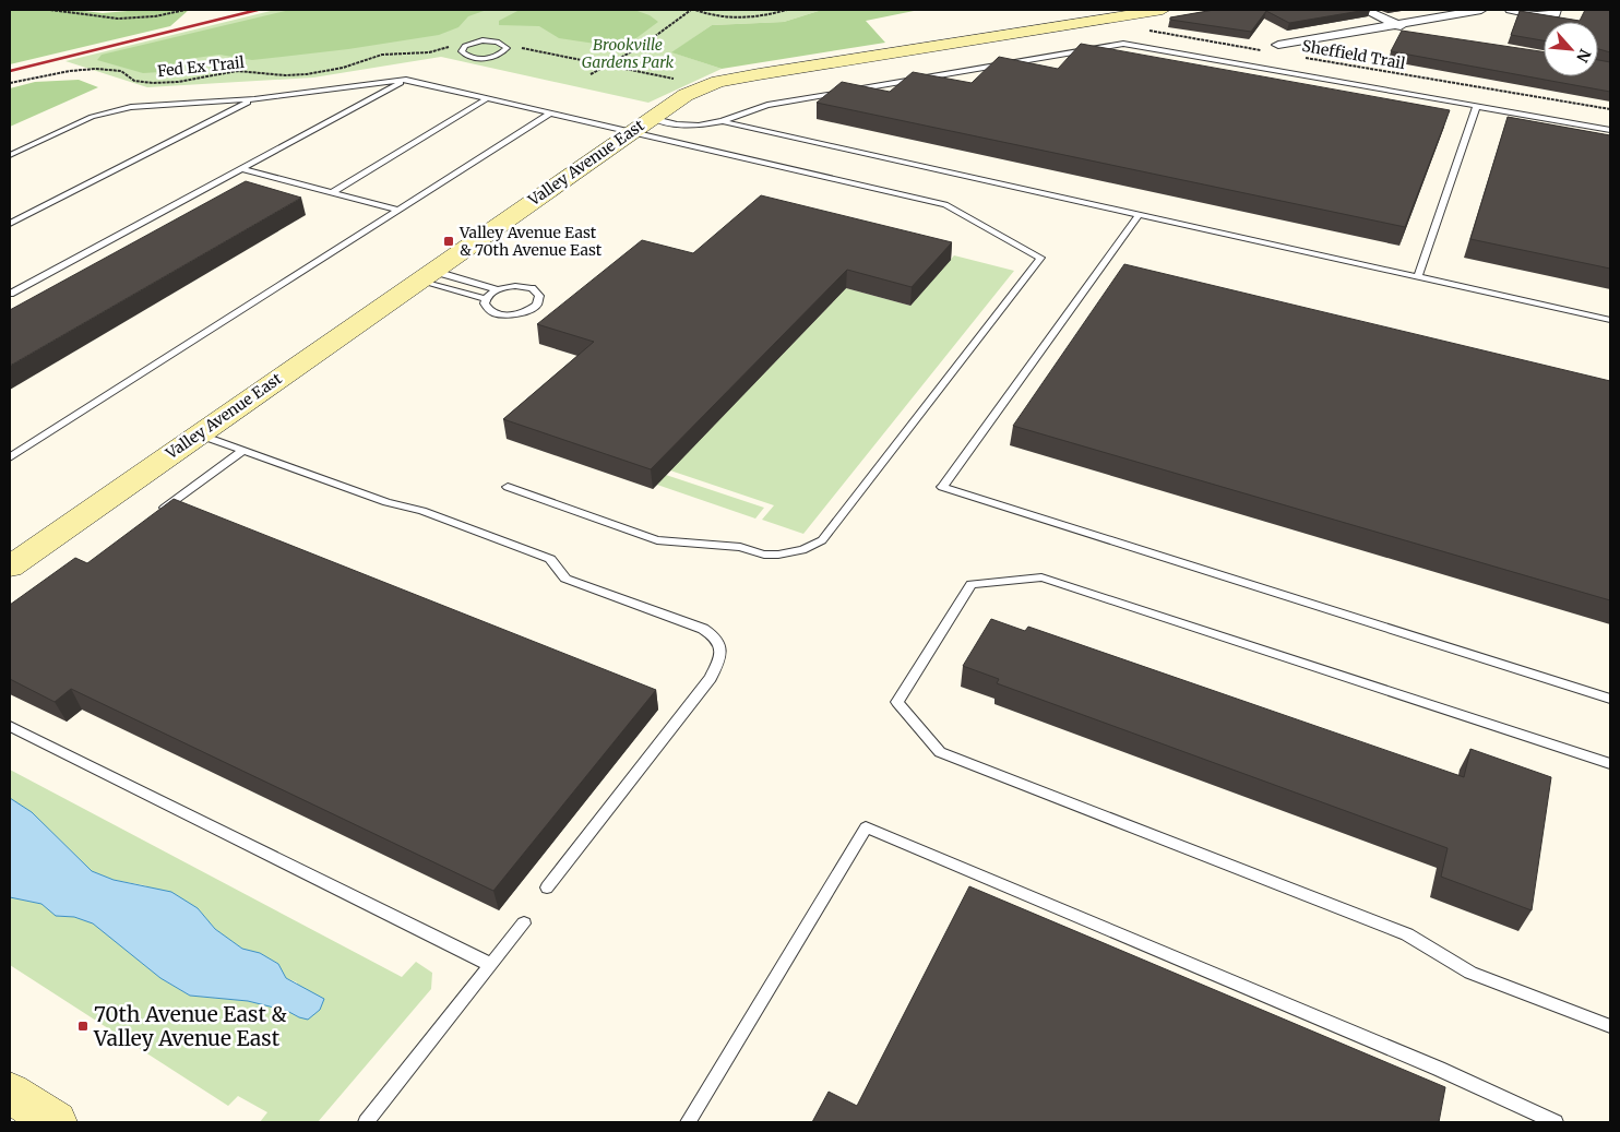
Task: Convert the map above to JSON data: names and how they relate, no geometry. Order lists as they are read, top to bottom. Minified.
{"streets":{"main road":["Valley Avenue East"],"path":["Sheffield Trail","Fed Ex Trail"]},"parks":["Brookville Gardens Park"],"places":{"transit":["Valley Avenue East & 70th Avenue East","70th Avenue East & Valley Avenue East"]},"north":"bottom right"}
